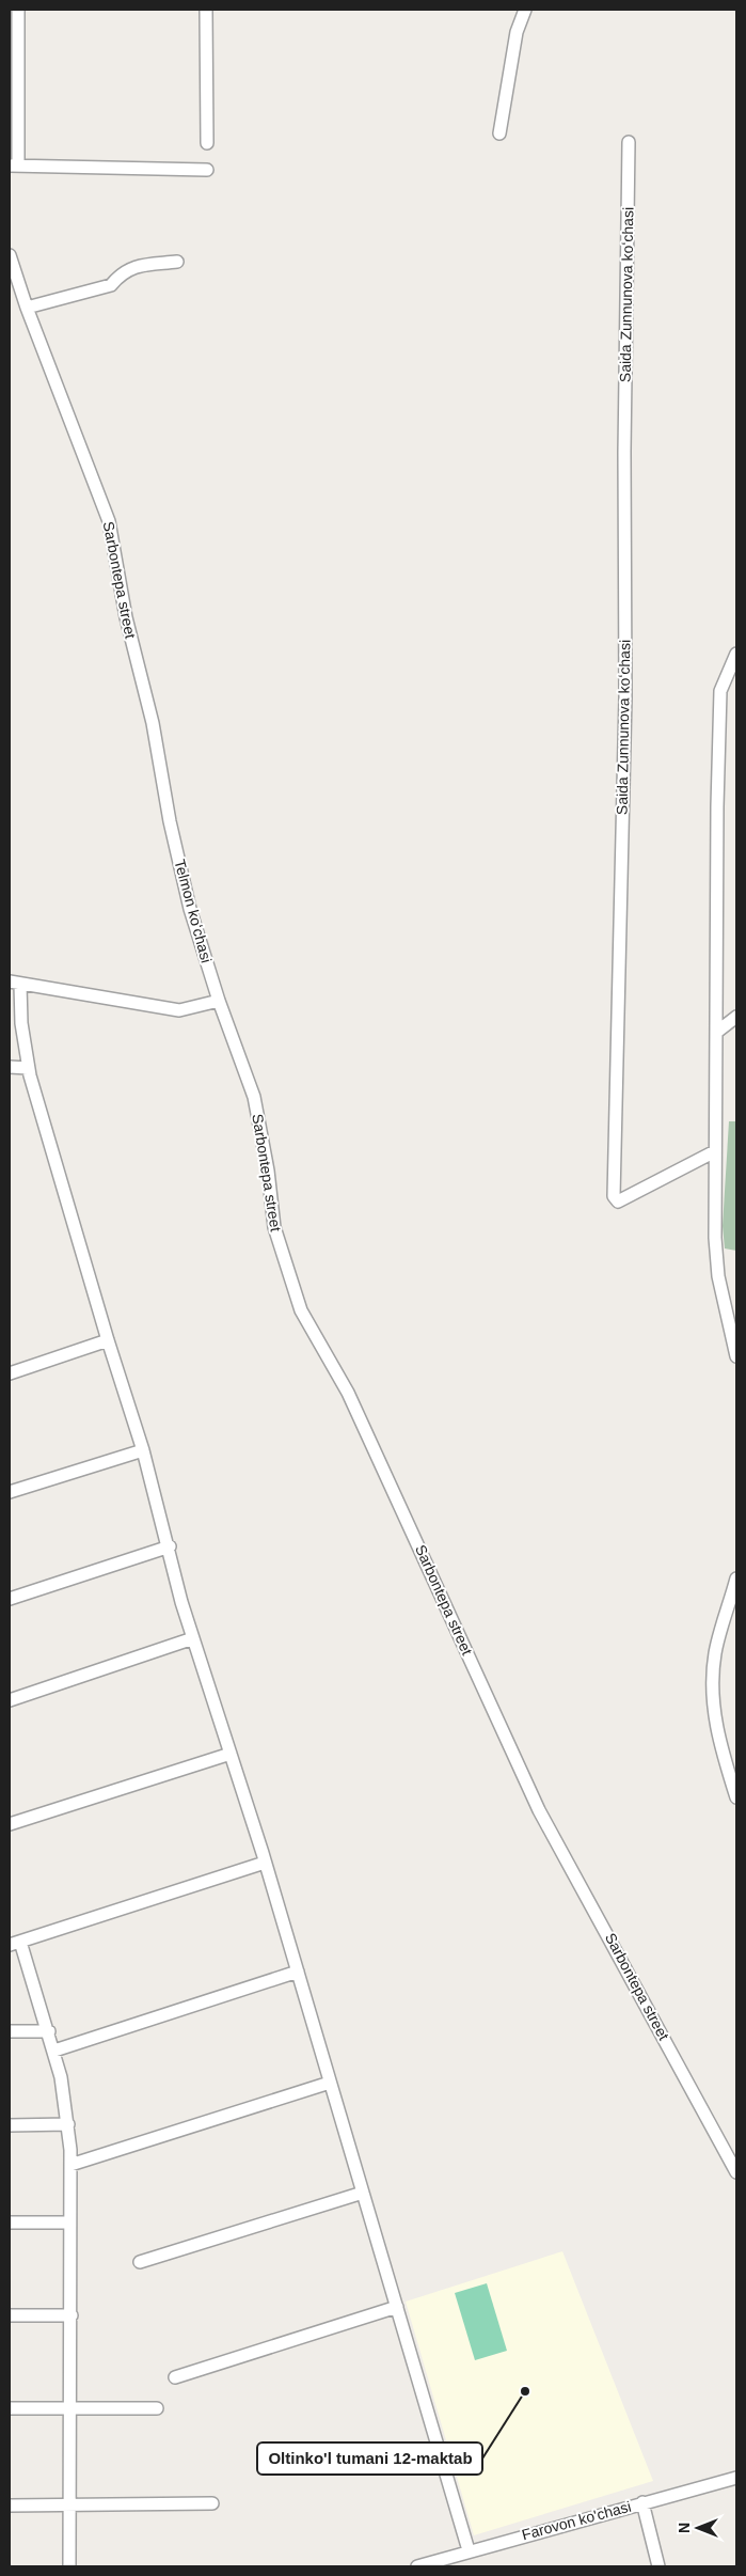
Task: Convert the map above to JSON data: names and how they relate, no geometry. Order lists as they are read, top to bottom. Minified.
{"streets":{"street":["Saida Zunnunova koʻchasi","Sarbontepa street","Telmon koʻchasi","Farovon ko'chasi"]},"crossings":[["Sarbontepa street","Telmon koʻchasi"]],"places":["Oltinko'l tumani 12-maktab"],"north":"left"}
